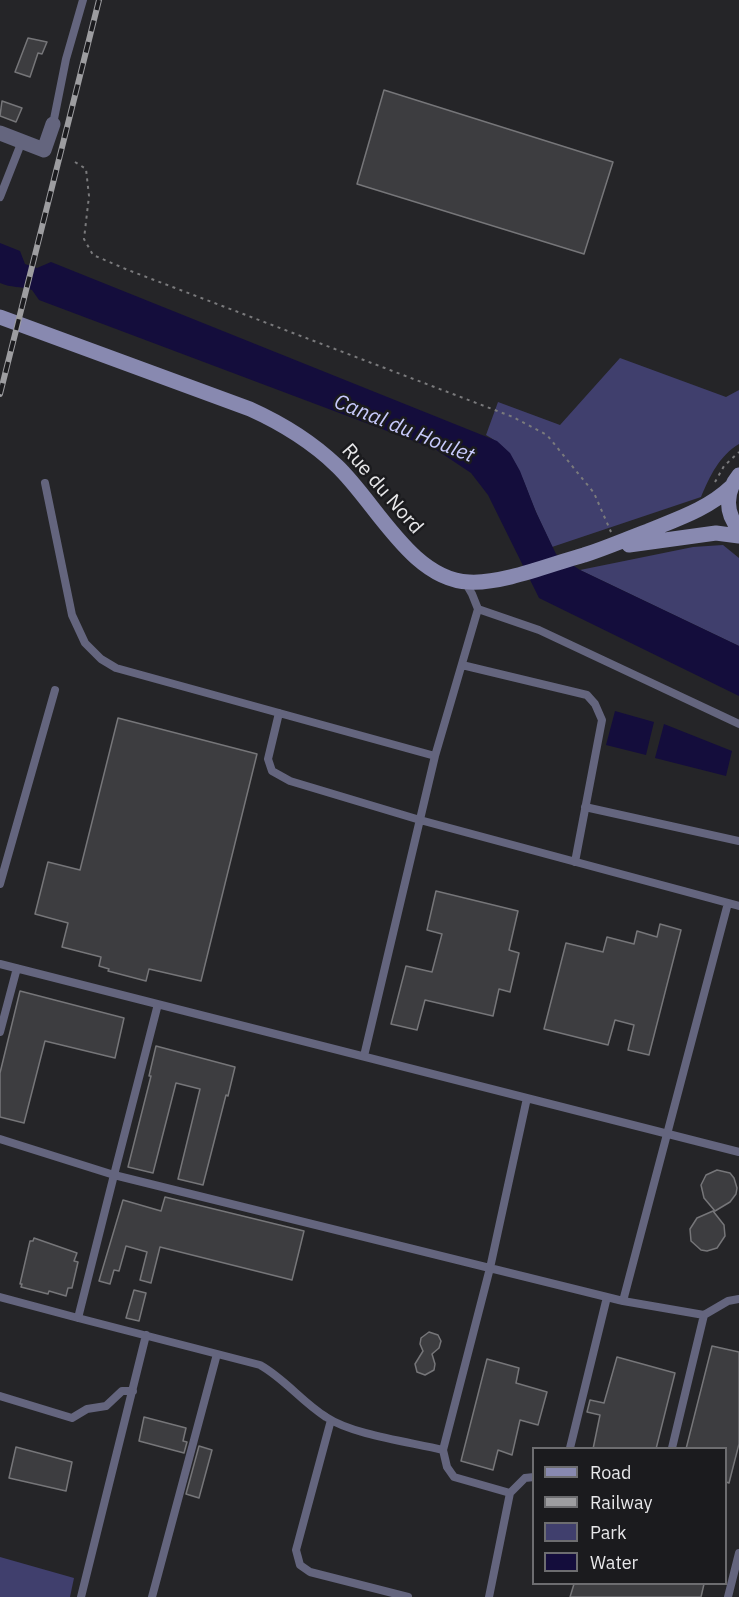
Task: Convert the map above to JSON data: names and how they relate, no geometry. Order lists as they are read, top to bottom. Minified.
{"streets":{"street":["Rue du Nord"]},"water":["Canal du Houlet"],"legend":["Road","Railway","Park","Water"]}
